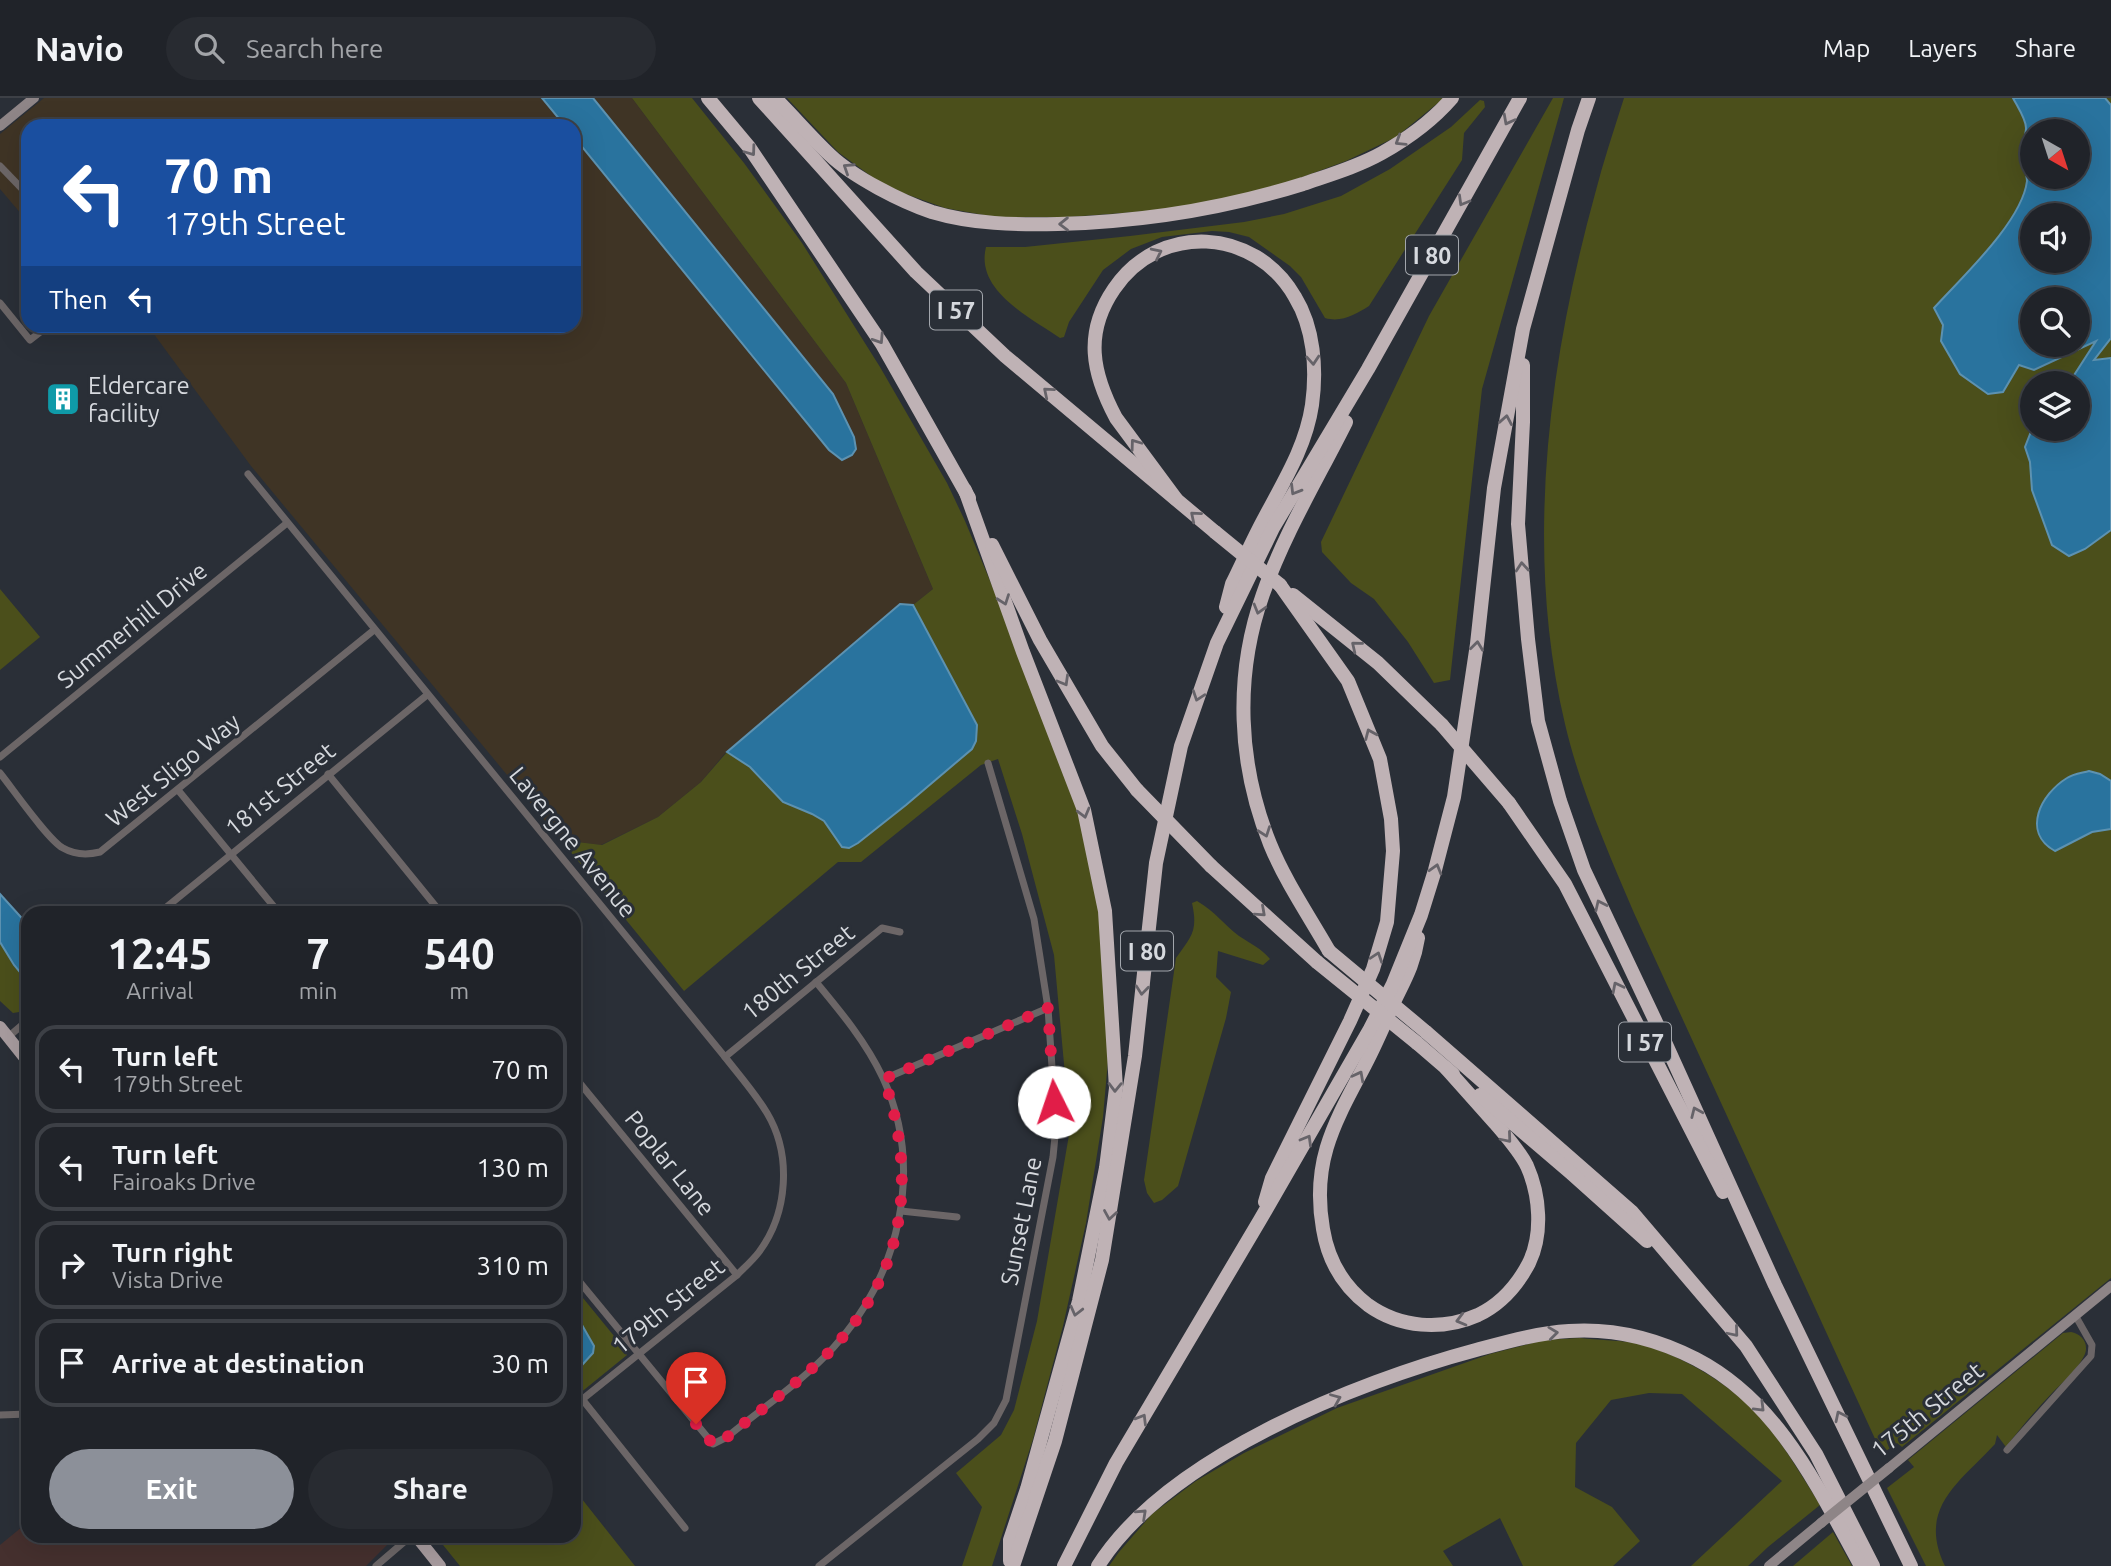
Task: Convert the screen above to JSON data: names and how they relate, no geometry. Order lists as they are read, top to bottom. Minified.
{"streets":{"highway":["I 80","I 57"],"street":["Summerhill Drive","West Sligo Way","181st Street","Lavergne Avenue","180th Street","Poplar Lane","Sunset Lane","179th Street","175th Street"]},"crossings":[["Summerhill Drive","Lavergne Avenue"],["West Sligo Way","Lavergne Avenue"],["181st Street","Lavergne Avenue"],["Lavergne Avenue","180th Street"],["Lavergne Avenue","179th Street"],["Poplar Lane","179th Street"]],"places":{"building":["Eldercare facility"]},"north":"bottom right","page":{"header":"Navio","search":"Search here","nav":["Map","Layers","Share"],"turn":["70 m","179th Street"],"then":"Then","eta":["12:45","Arrival","7","min","540","m"],"list":[{"name":"Turn left","note":"179th Street","value":"70 m"},{"name":"Turn left","note":"Fairoaks Drive","value":"130 m"},{"name":"Turn right","note":"Vista Drive","value":"310 m"},{"name":"Arrive at destination","value":"30 m"}],"buttons":["Exit","Share"]}}
